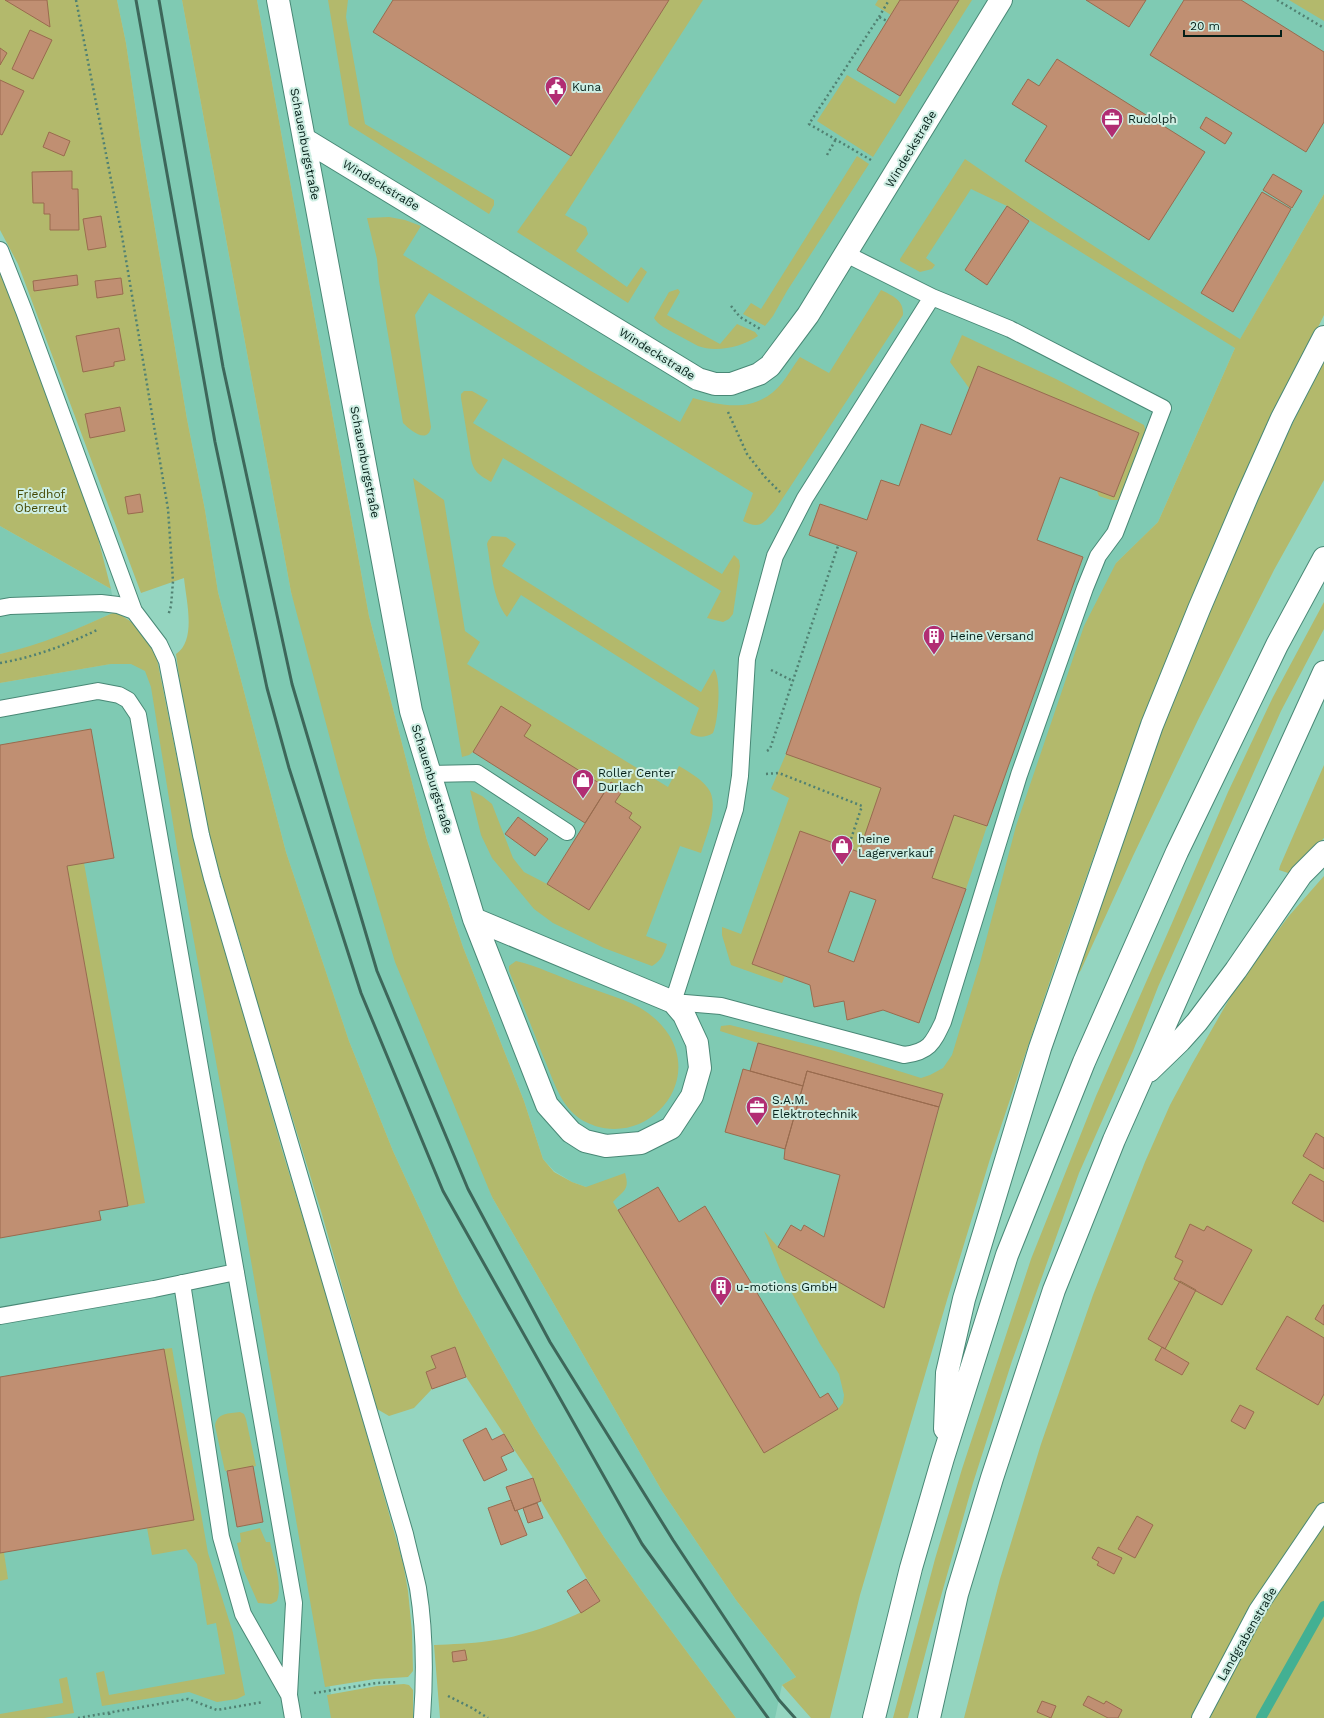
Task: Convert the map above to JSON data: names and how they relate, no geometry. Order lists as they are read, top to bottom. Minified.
{"streets":{"main road":["Schauenburgstraße","Windeckstraße"],"lane":["Landgrabenstraße"]},"crossings":[["Schauenburgstraße","Windeckstraße"]],"parks":["Friedhof Oberreut"],"places":{"public building":["Kuna"],"office":["Rudolph","S.A.M. Elektrotechnik"],"building":["Heine Versand","u-motions GmbH"],"shop":["Roller Center Durlach","heine Lagerverkauf"]},"scale_bar":"20 m"}
